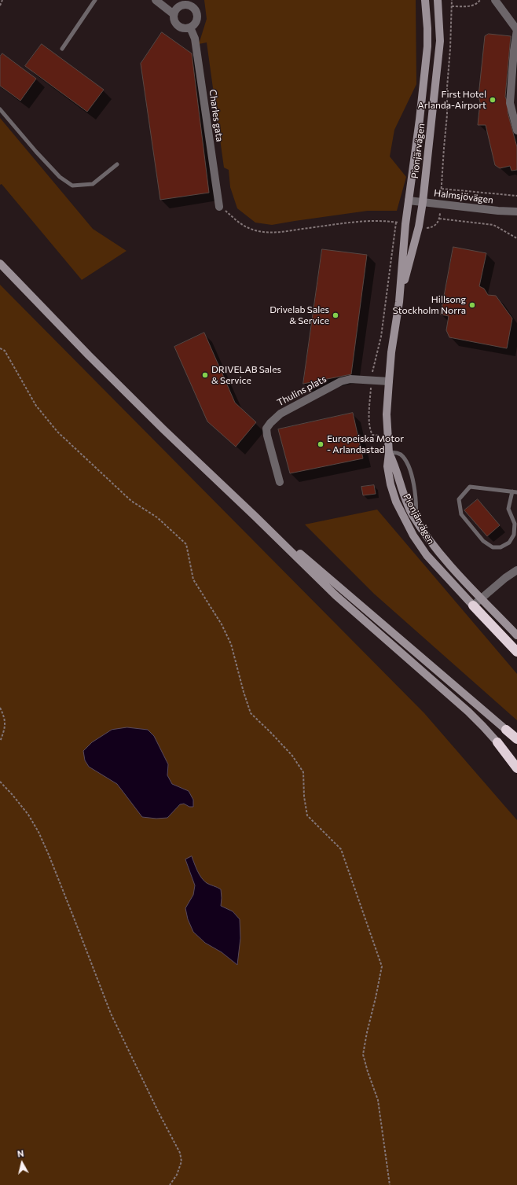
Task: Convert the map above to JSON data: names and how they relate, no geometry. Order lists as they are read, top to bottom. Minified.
{"streets":{"main road":["Pionjärvägen"],"street":["Charles gata","Halmsjövägen","Thulins plats"]},"crossings":[["Pionjärvägen","Halmsjövägen"],["Pionjärvägen","Thulins plats"]],"places":["First Hotel Arlanda-Airport","Hillsong Stockholm Norra","Drivelab Sales & Service","DRIVELAB Sales & Service","Europeiska Motor - Arlandastad"],"north":"top"}
